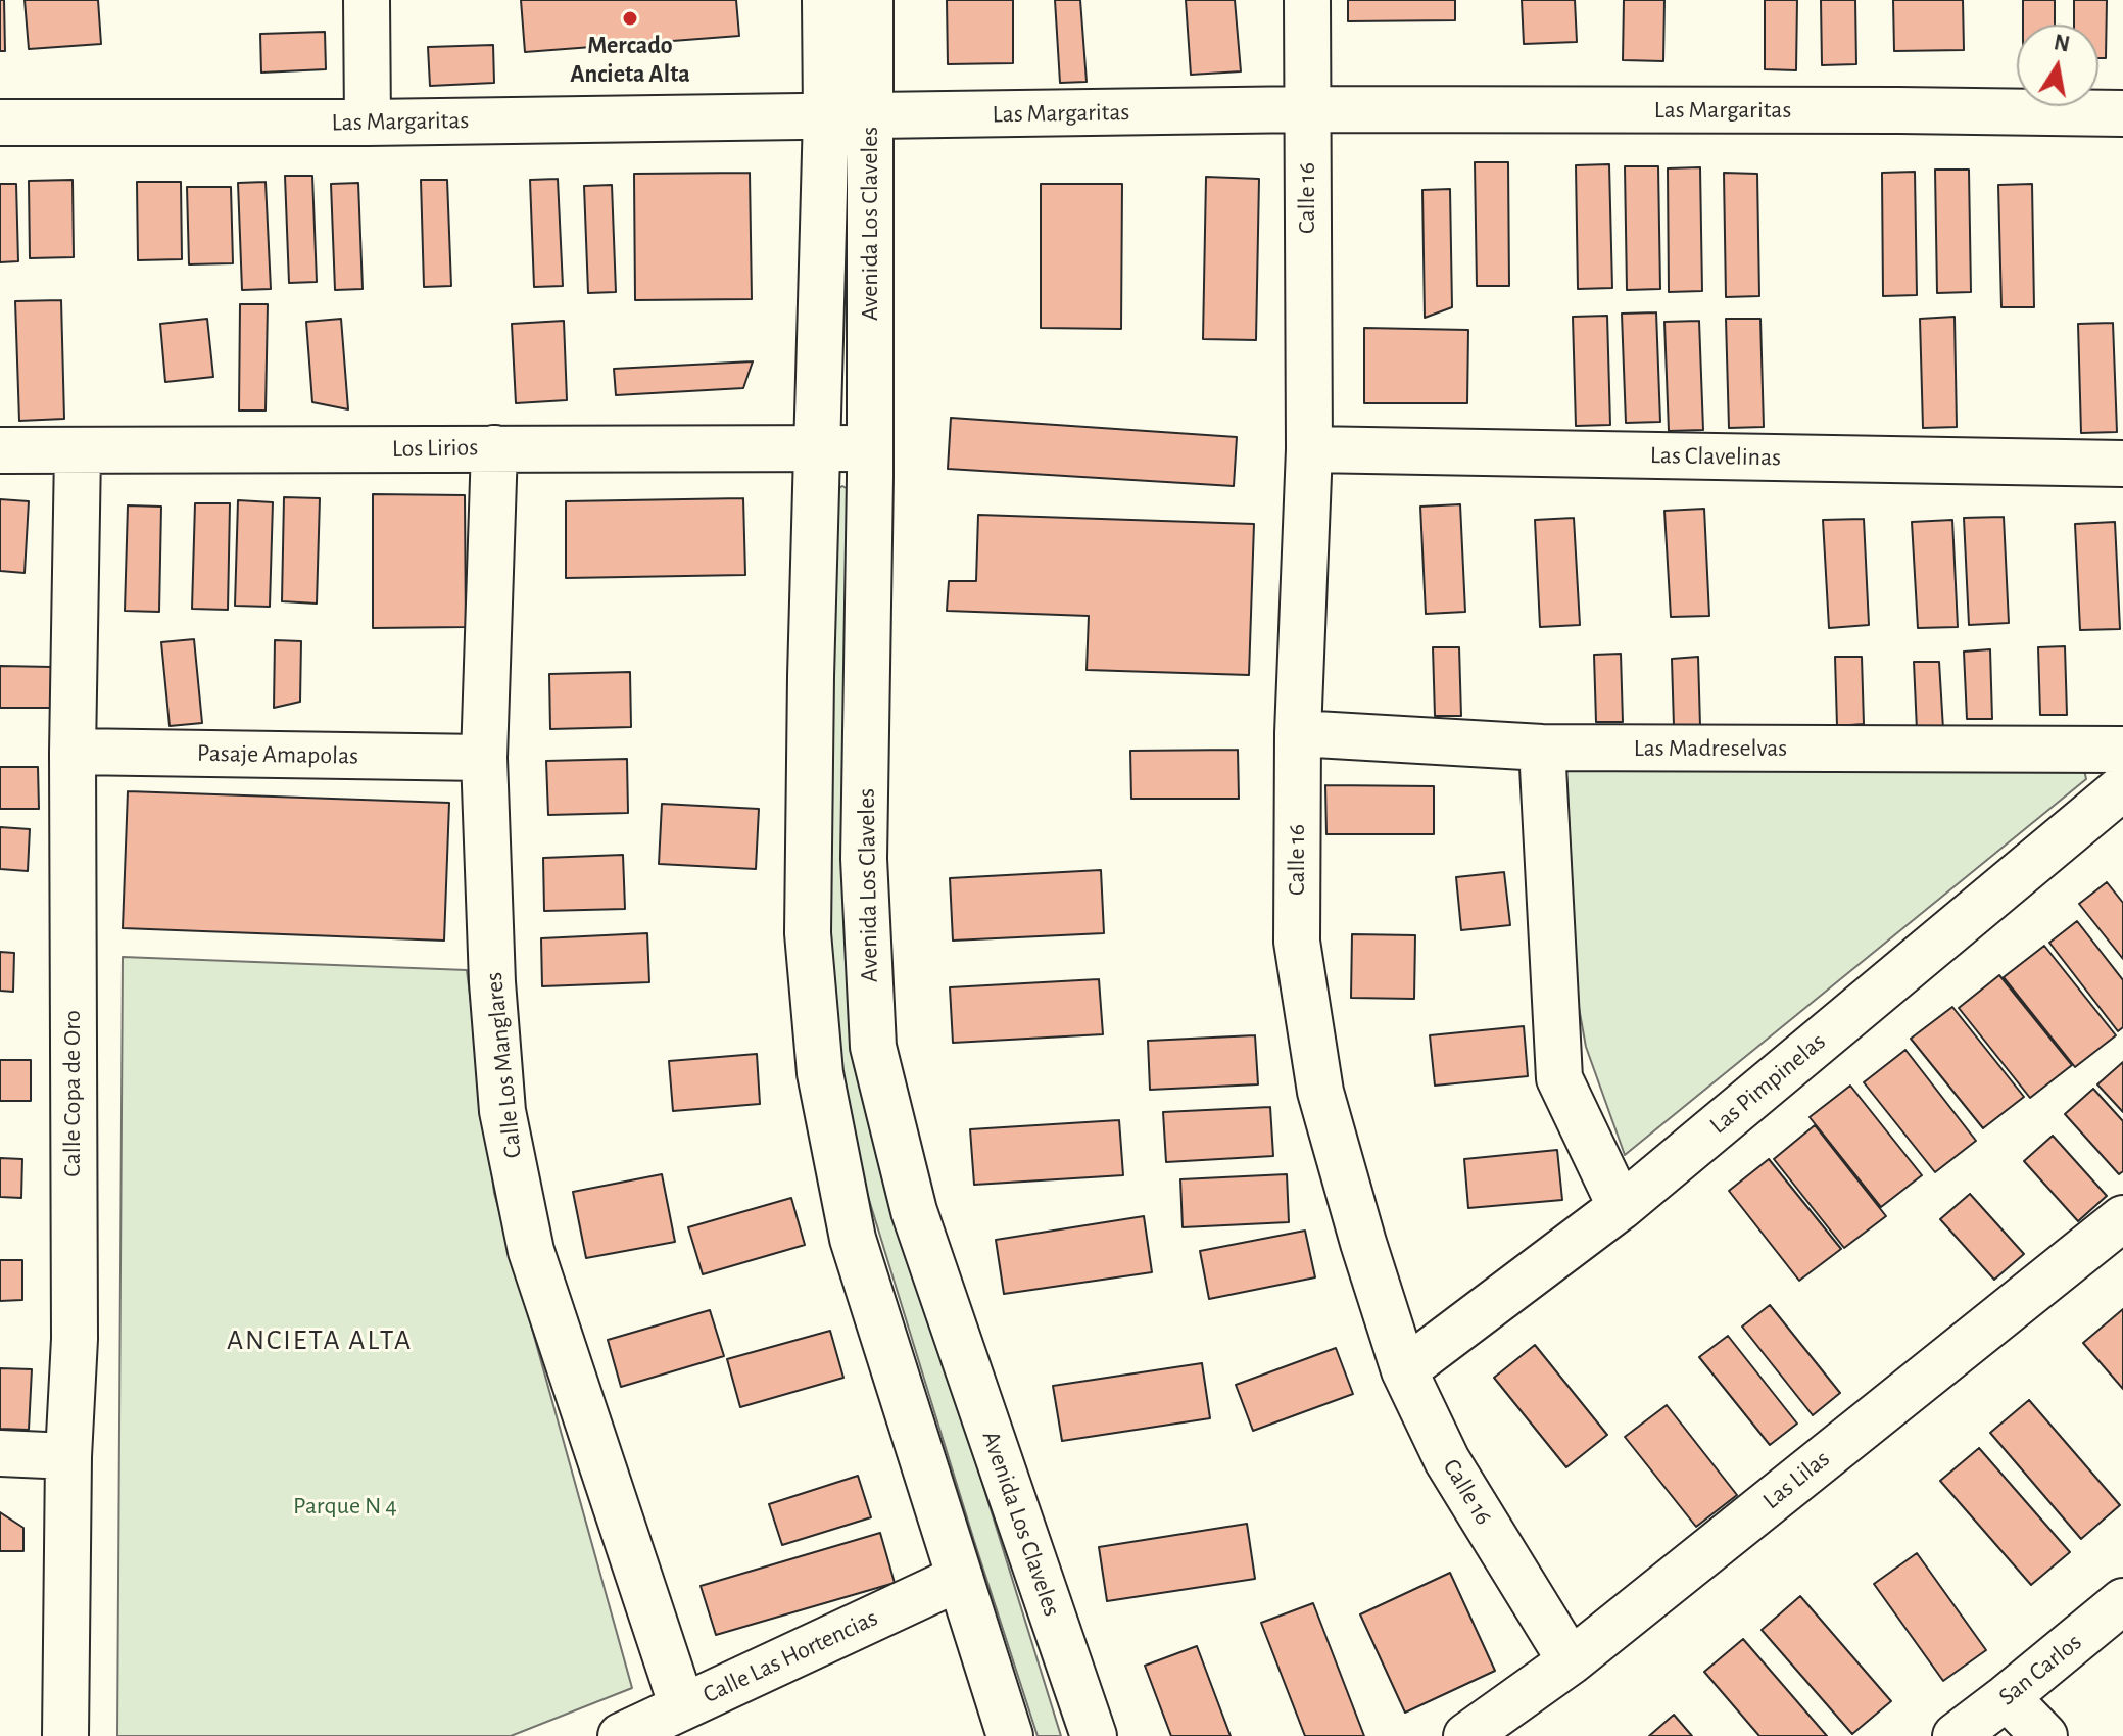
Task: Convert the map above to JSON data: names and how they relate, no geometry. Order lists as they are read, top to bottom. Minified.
{"streets":{"street":["Las Margaritas","Calle 16","Avenida Los Claveles","Los Lirios","Las Clavelinas","Las Madreselvas","Pasaje Amapolas","Calle Los Manglares","Las Pimpinelas","Calle Copa de Oro","Las Lilas","Calle Las Hortencias","San Carlos"]},"crossings":[["Las Margaritas","Calle 16"],["Las Margaritas","Avenida Los Claveles"],["Calle 16","Las Clavelinas"],["Calle 16","Las Madreselvas"],["Calle 16","Las Pimpinelas"],["Calle 16","Las Lilas"],["Avenida Los Claveles","Los Lirios"],["Avenida Los Claveles","Calle Las Hortencias"],["Los Lirios","Calle Los Manglares"],["Los Lirios","Calle Copa de Oro"],["Pasaje Amapolas","Calle Los Manglares"],["Pasaje Amapolas","Calle Copa de Oro"],["Calle Los Manglares","Calle Las Hortencias"]],"districts":["ANCIETA ALTA"],"parks":["Parque N 4"],"places":["Mercado Ancieta Alta"],"north":"top"}
